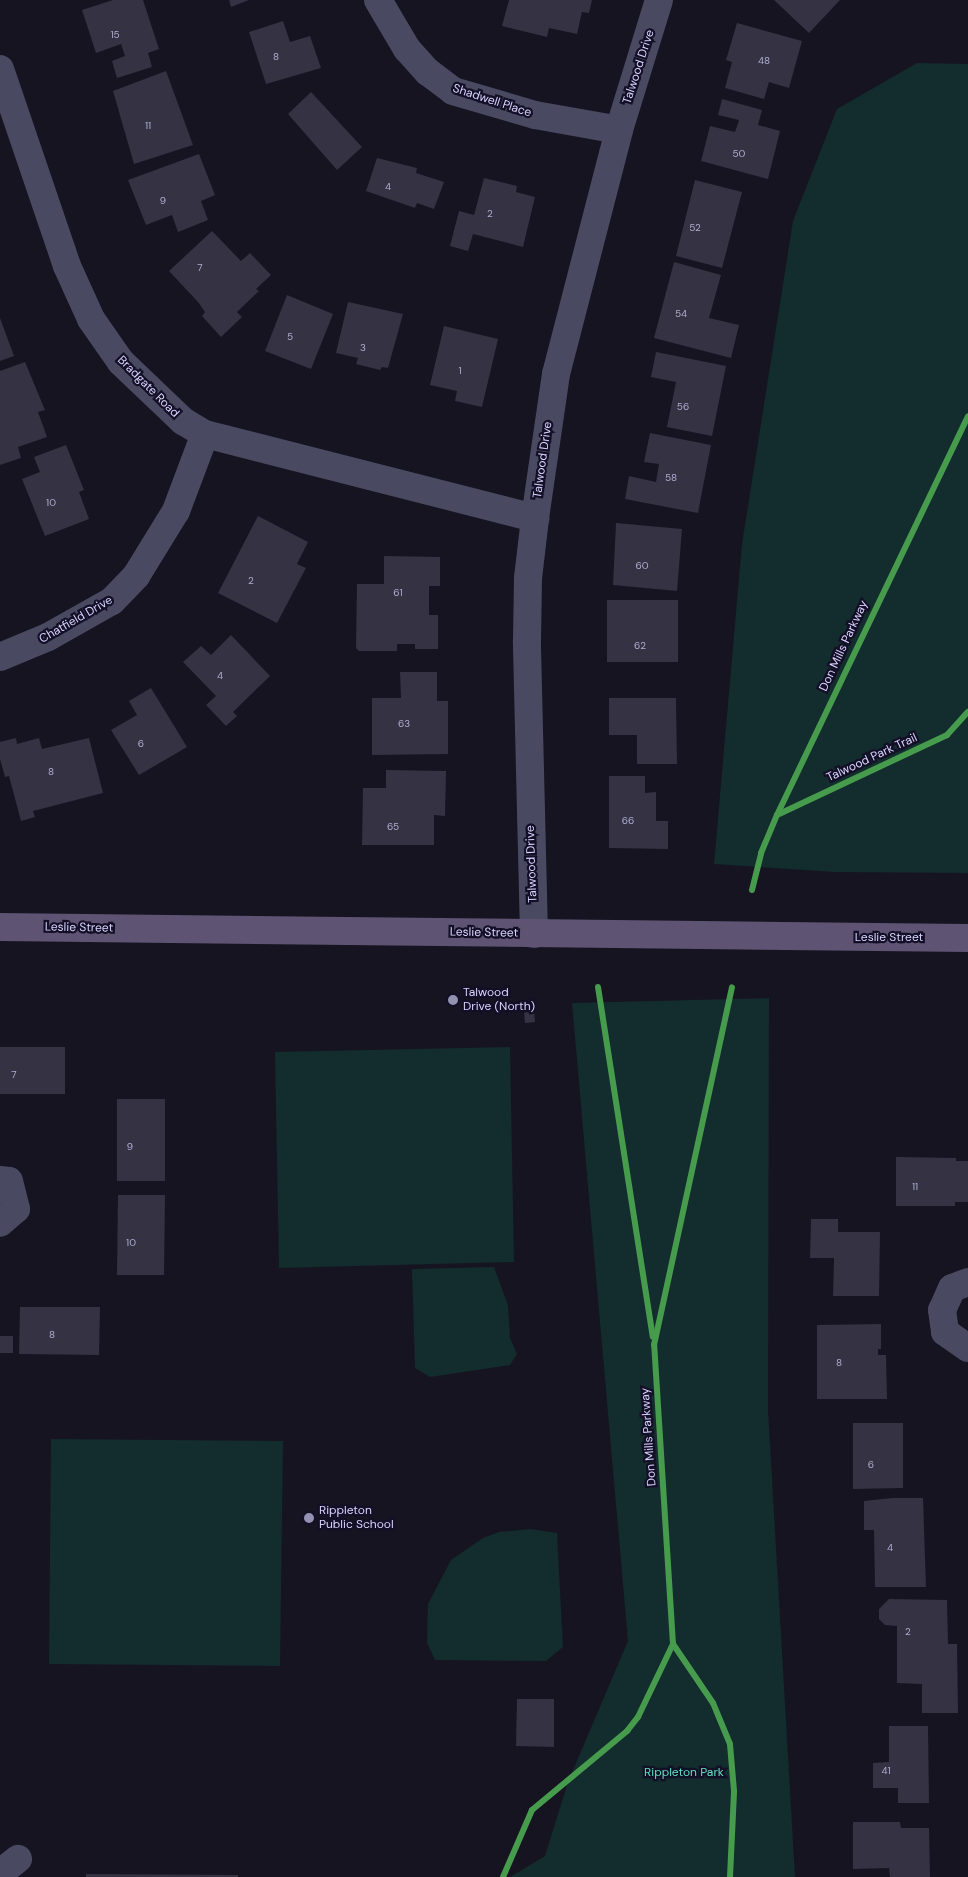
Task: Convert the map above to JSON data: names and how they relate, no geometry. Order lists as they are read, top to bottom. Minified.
{"streets":{"main road":["Leslie Street"],"street":["Talwood Drive","Shadwell Place","Bradgate Road","Chatfield Drive"],"cycle path":["Don Mills Parkway","Talwood Park Trail"]},"crossings":[["Talwood Drive","Shadwell Place"],["Talwood Drive","Bradgate Road"],["Talwood Drive","Leslie Street"],["Bradgate Road","Chatfield Drive"]],"parks":["Rippleton Park"],"places":["Talwood Drive (North)","Rippleton Public School"],"house_numbers":["15","8","48","11","50","4","9","2","52","7","54","5","3","1","56","58","10","60","2","61","62","4","63","6","8","66","65","7","9","11","10","8","8","6","4","2","41"]}
